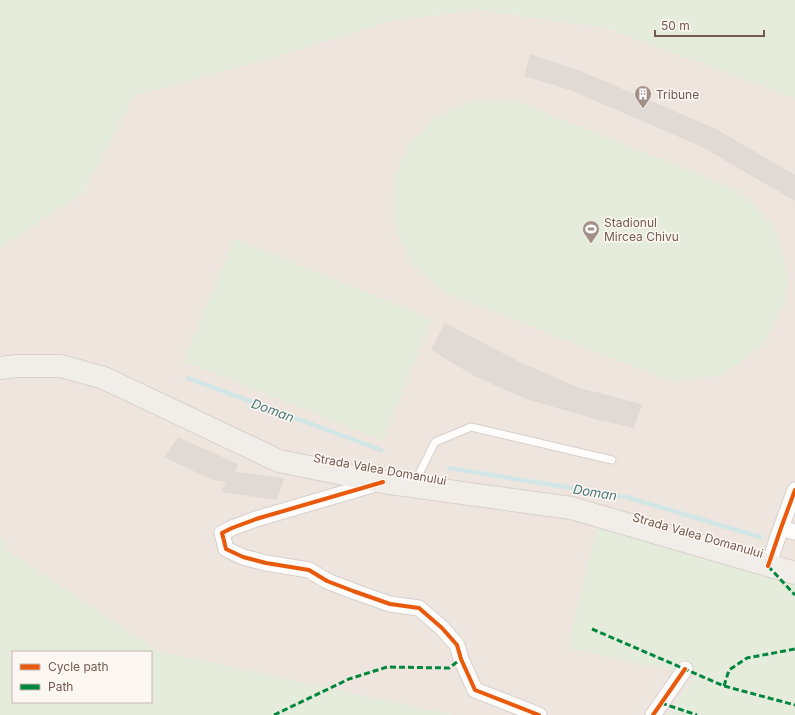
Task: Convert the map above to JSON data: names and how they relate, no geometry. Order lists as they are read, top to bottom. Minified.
{"streets":{"main road":["Strada Valea Domanului"]},"water":["Doman"],"places":{"building":["Tribune"],"sports":["Stadionul Mircea Chivu"]},"legend":["Cycle path","Path"],"scale_bar":"50 m"}
